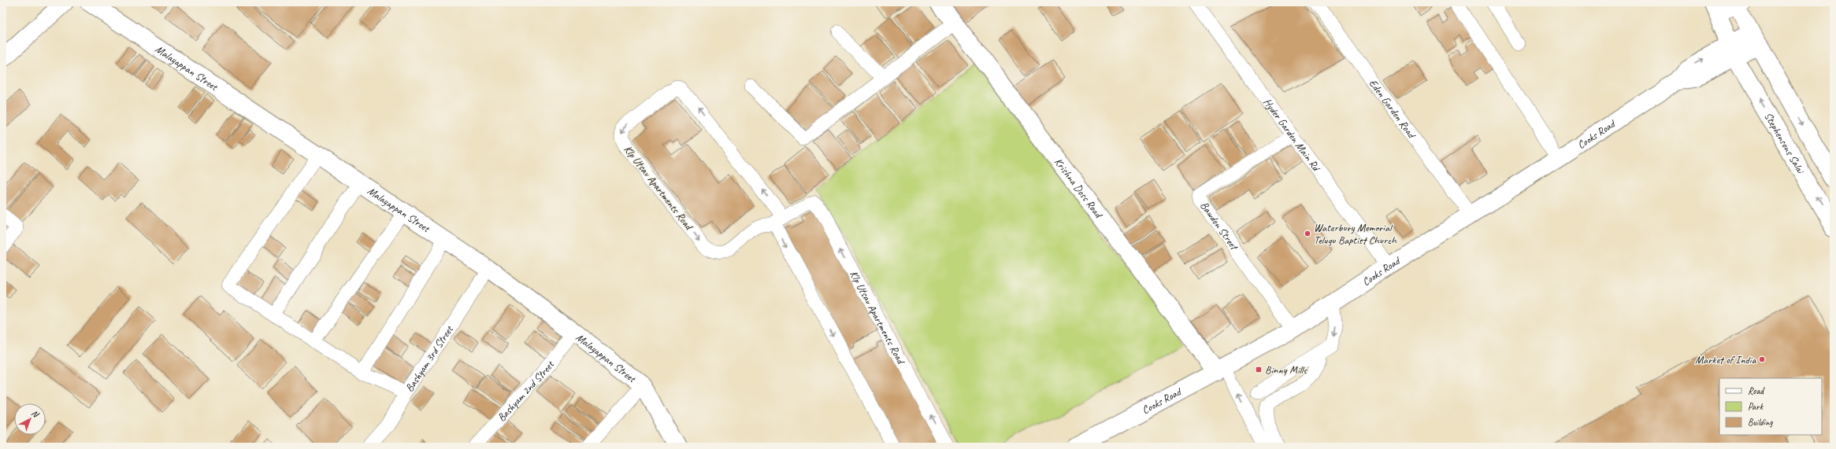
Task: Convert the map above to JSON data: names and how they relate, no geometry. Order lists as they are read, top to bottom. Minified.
{"streets":{"street":["Malayappan Street","Eden Garden Road","Hyder Garden Main Rd","Cooks Road","Stephensons Salai","Klp Utsav Apartments Road","Krishna Doss Road","Bawden Street","Bashyam 3rd Street","Bashyam 2nd Street"]},"crossings":[["Malayappan Street","Bashyam 3rd Street"],["Malayappan Street","Bashyam 2nd Street"],["Eden Garden Road","Cooks Road"],["Hyder Garden Main Rd","Cooks Road"],["Hyder Garden Main Rd","Bawden Street"],["Cooks Road","Stephensons Salai"],["Cooks Road","Krishna Doss Road"],["Cooks Road","Bawden Street"]],"places":{"other":["Waterbury Memorial Telugu Baptist Church","Market of India"],"transit":["Binny Mills"]},"legend":["Road","Park","Building"],"north":"top right"}
